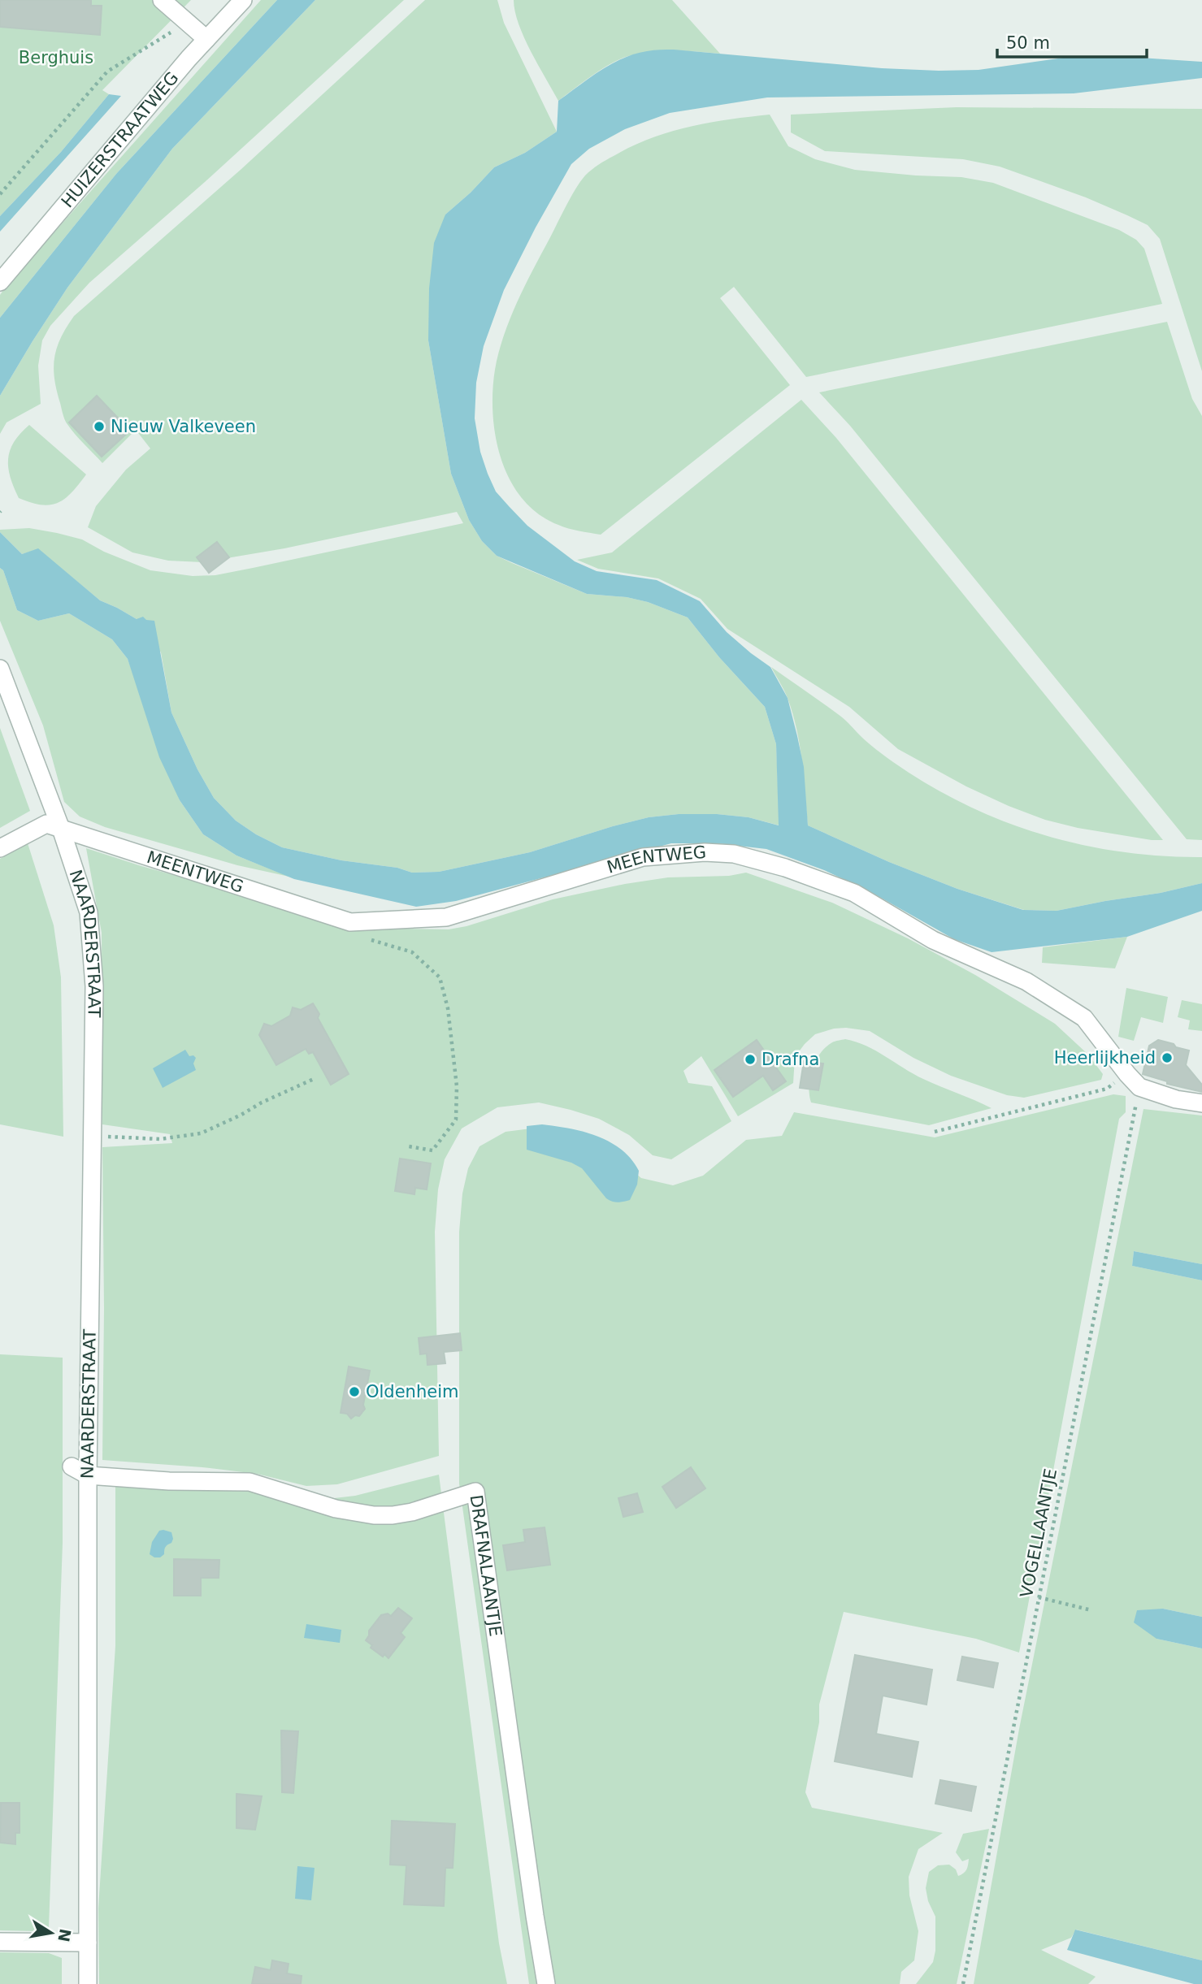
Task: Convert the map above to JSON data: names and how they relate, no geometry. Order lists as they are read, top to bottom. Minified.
{"streets":{"street":["HUIZERSTRAATWEG","MEENTWEG","NAARDERSTRAAT","DRAFNALAANTJE"],"path":["VOGELLAANTJE"]},"crossings":[["MEENTWEG","NAARDERSTRAAT"],["MEENTWEG","VOGELLAANTJE"],["NAARDERSTRAAT","DRAFNALAANTJE"]],"parks":["Berghuis"],"places":["Nieuw Valkeveen","Heerlijkheid","Drafna","Oldenheim"],"scale_bar":"50 m","north":"right"}
